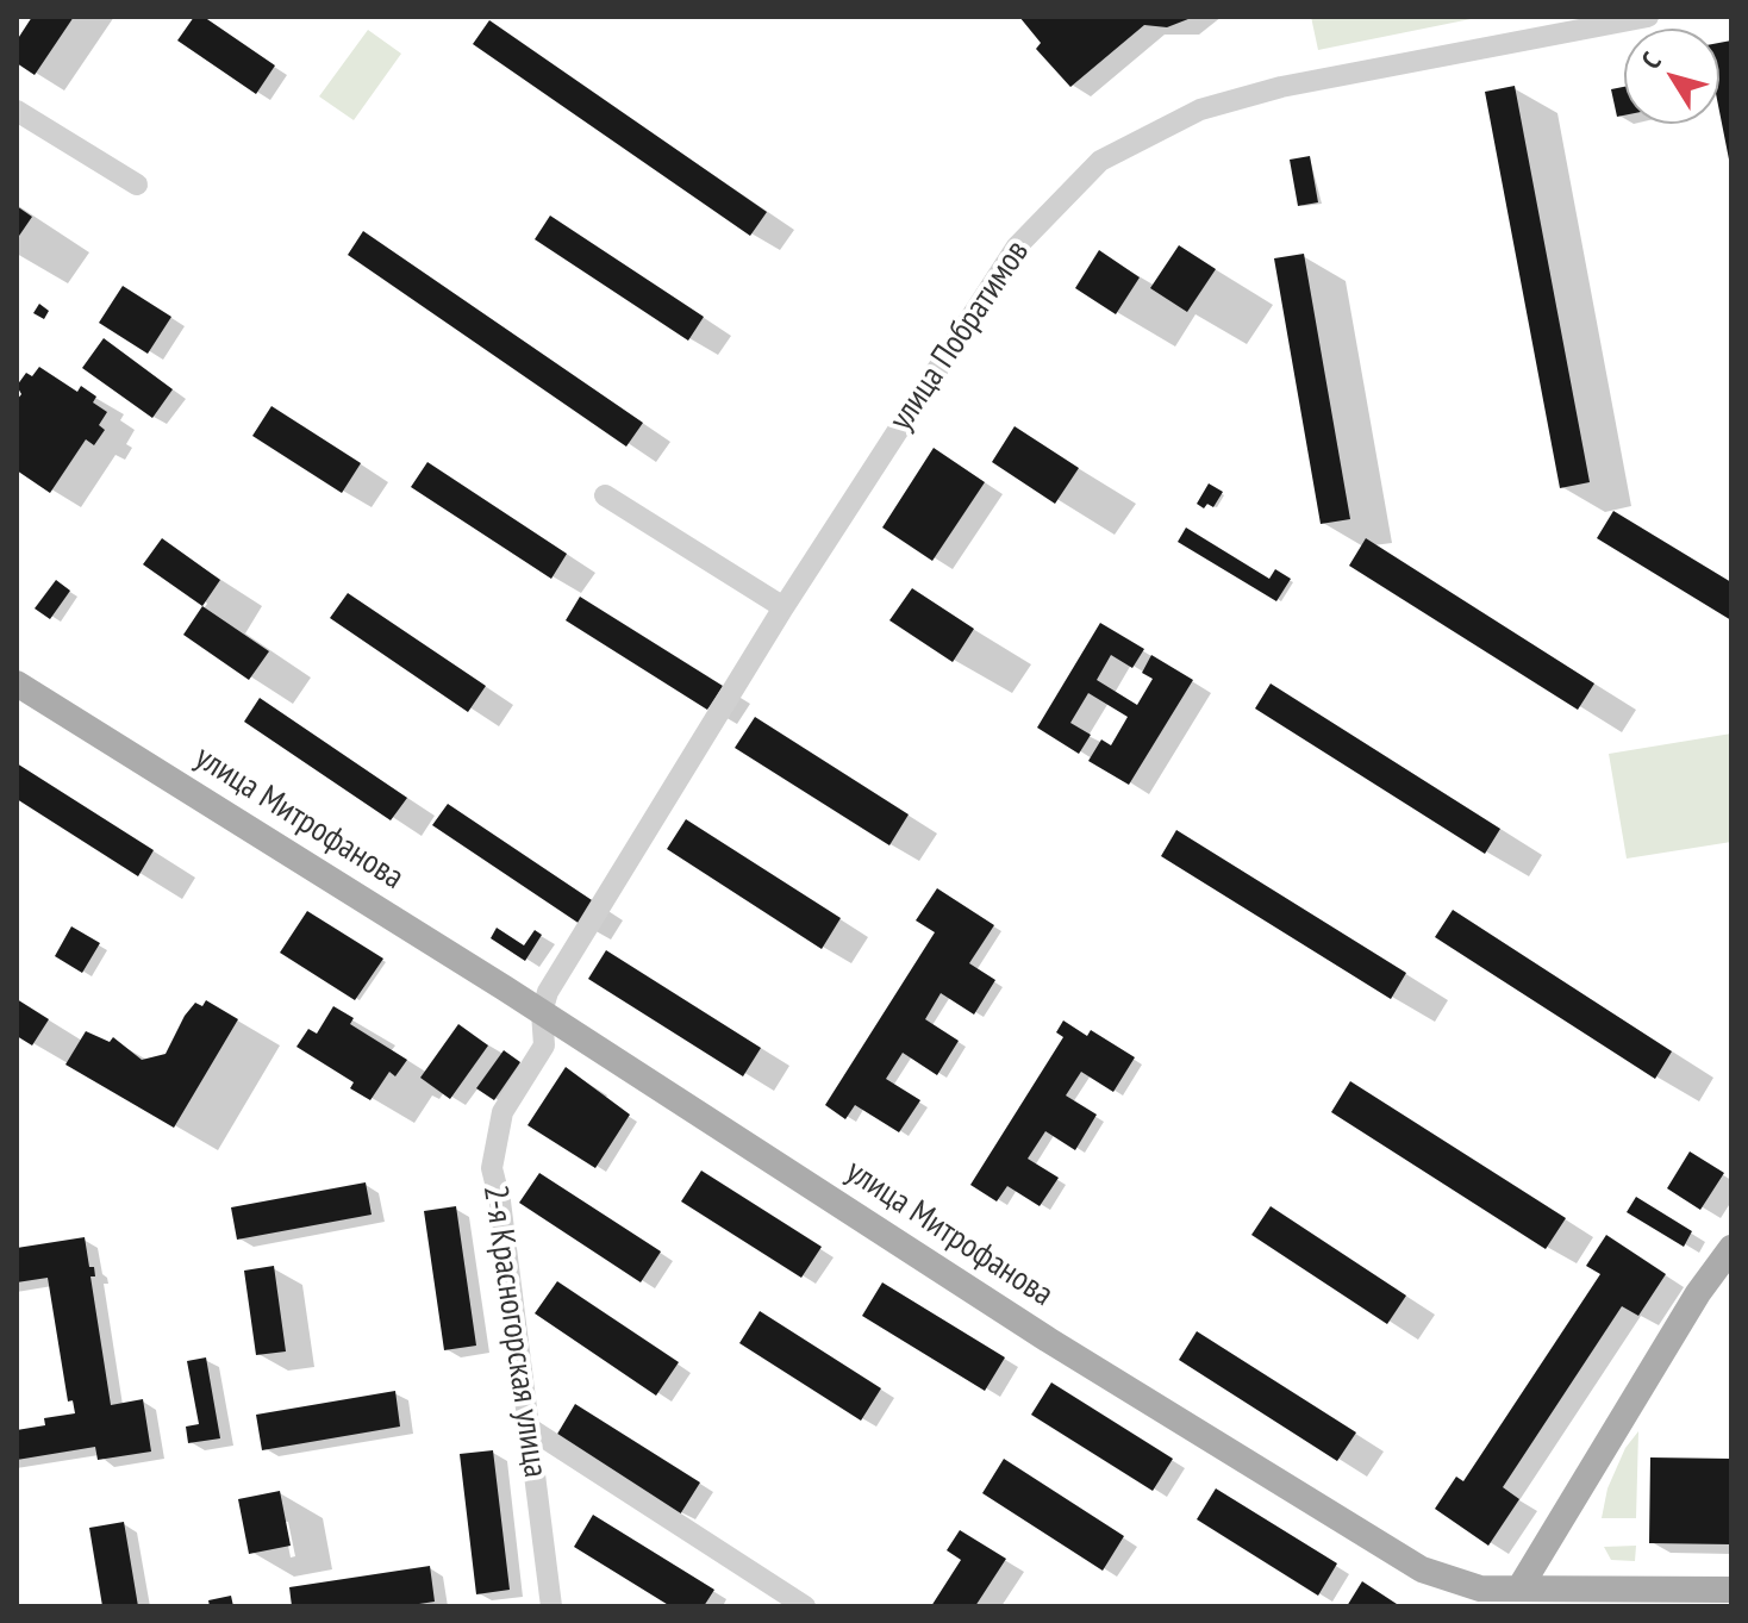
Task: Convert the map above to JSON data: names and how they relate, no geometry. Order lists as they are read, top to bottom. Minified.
{"streets":{"main road":["улица Митрофанова"],"street":["улица Побратимов","2-я Красногорская улица"]},"crossings":[["улица Побратимов","улица Митрофанова"],["улица Побратимов","2-я Красногорская улица"],["улица Митрофанова","2-я Красногорская улица"]],"north":"top left"}
